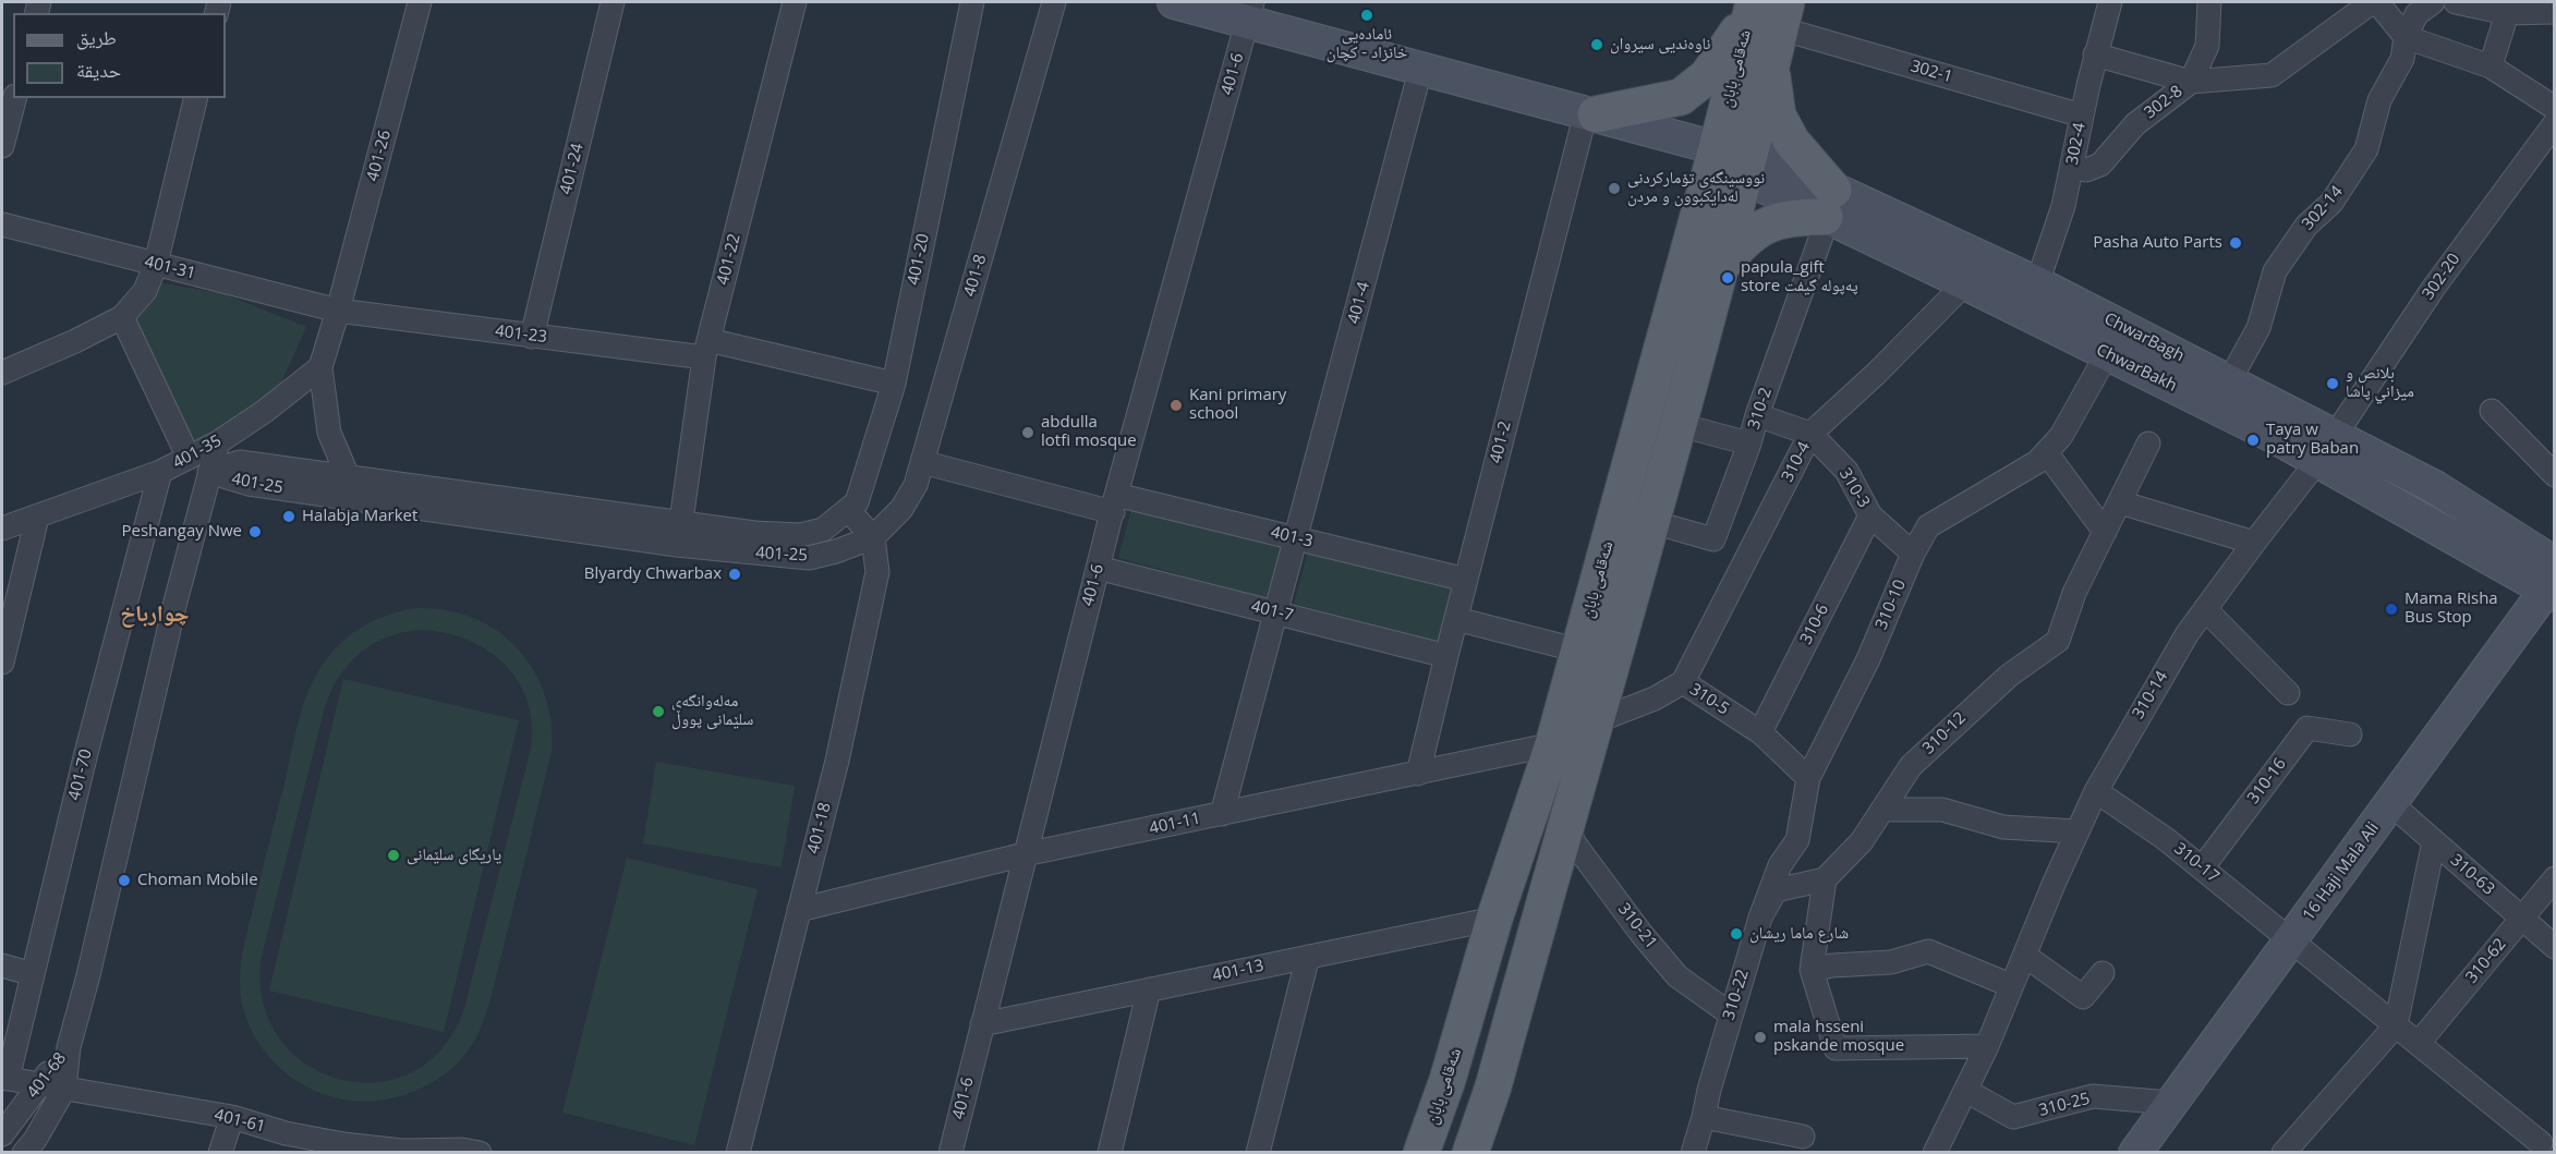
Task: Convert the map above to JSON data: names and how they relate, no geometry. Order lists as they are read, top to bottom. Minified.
{"streets":{"main road":["شەقامی بابان","ChwarBagh","ChwarBakh","16 Haji Mala Ali"],"street":["302-1","401-6","302-8","302-4","401-26","401-24","302-14","401-22","401-20","401-31","401-8","302-20","401-4","401-23","310-2","401-2","401-35","310-4","401-25","310-3","401-3","310-10","401-7","310-6","310-14","310-5","310-12","401-70","310-16","401-11","401-18","310-17","310-63","310-21","310-62","401-13","310-22","401-68","310-25","401-61"]},"crossings":[["شەقامی بابان","302-1"],["شەقامی بابان","ChwarBakh"],["شەقامی بابان","310-2"],["شەقامی بابان","310-5"],["شەقامی بابان","401-11"],["شەقامی بابان","310-21"],["شەقامی بابان","401-13"],["302-1","302-4"],["401-6","ChwarBakh"],["401-6","401-3"],["401-6","401-7"],["401-6","401-11"],["401-6","401-13"],["302-8","302-4"],["302-4","ChwarBagh"],["401-26","401-31"],["401-26","401-23"],["401-24","401-23"],["302-14","ChwarBagh"],["401-22","401-23"],["401-22","401-25"],["401-20","401-23"],["401-20","401-25"],["401-31","401-23"],["401-8","401-25"],["401-8","401-3"],["401-8","401-18"],["302-20","ChwarBagh"],["302-20","ChwarBakh"],["302-20","310-14"],["401-4","ChwarBakh"],["401-4","401-3"],["401-4","401-7"],["401-4","401-11"],["ChwarBagh","ChwarBakh"],["ChwarBagh","310-2"],["ChwarBagh","310-14"],["ChwarBagh","16 Haji Mala Ali"],["ChwarBakh","310-2"],["ChwarBakh","401-2"],["ChwarBakh","310-4"],["ChwarBakh","310-10"],["ChwarBakh","310-14"],["310-2","310-3"],["401-2","401-3"],["401-2","401-7"],["401-2","401-11"],["401-35","401-70"],["310-4","310-3"],["310-4","310-5"],["401-25","401-18"],["310-3","310-10"],["310-3","310-6"],["310-10","310-5"],["310-10","310-22"],["310-6","310-5"],["310-14","310-17"],["310-14","310-25"],["310-12","310-22"],["401-70","401-61"],["310-16","310-17"],["401-11","401-18"],["310-17","16 Haji Mala Ali"],["16 Haji Mala Ali","310-63"],["16 Haji Mala Ali","310-25"],["310-63","310-62"],["310-21","310-22"],["401-68","401-61"]],"districts":["چوارباخ"],"places":["ئامادەیی خانزاد - کچان","ناوەندیی سیروان","نووسینگەی تۆمارکردنی لەدایکبوون و مردن","Pasha Auto Parts","papula_gift store پەپولە گیفت","بلانص و ميزاني پاشا","Kani primary school","abdulla lotfi mosque","Taya w patry Baban","Halabja Market","Peshangay Nwe","Blyardy Chwarbax","Mama Risha Bus Stop","مەلەوانگەی سلێمانی پووڵ","یاریگای سلێمانی","Choman Mobile","شارع ماما ريشان","mala hsseni pskande mosque"],"legend":["طريق","حديقة"]}
